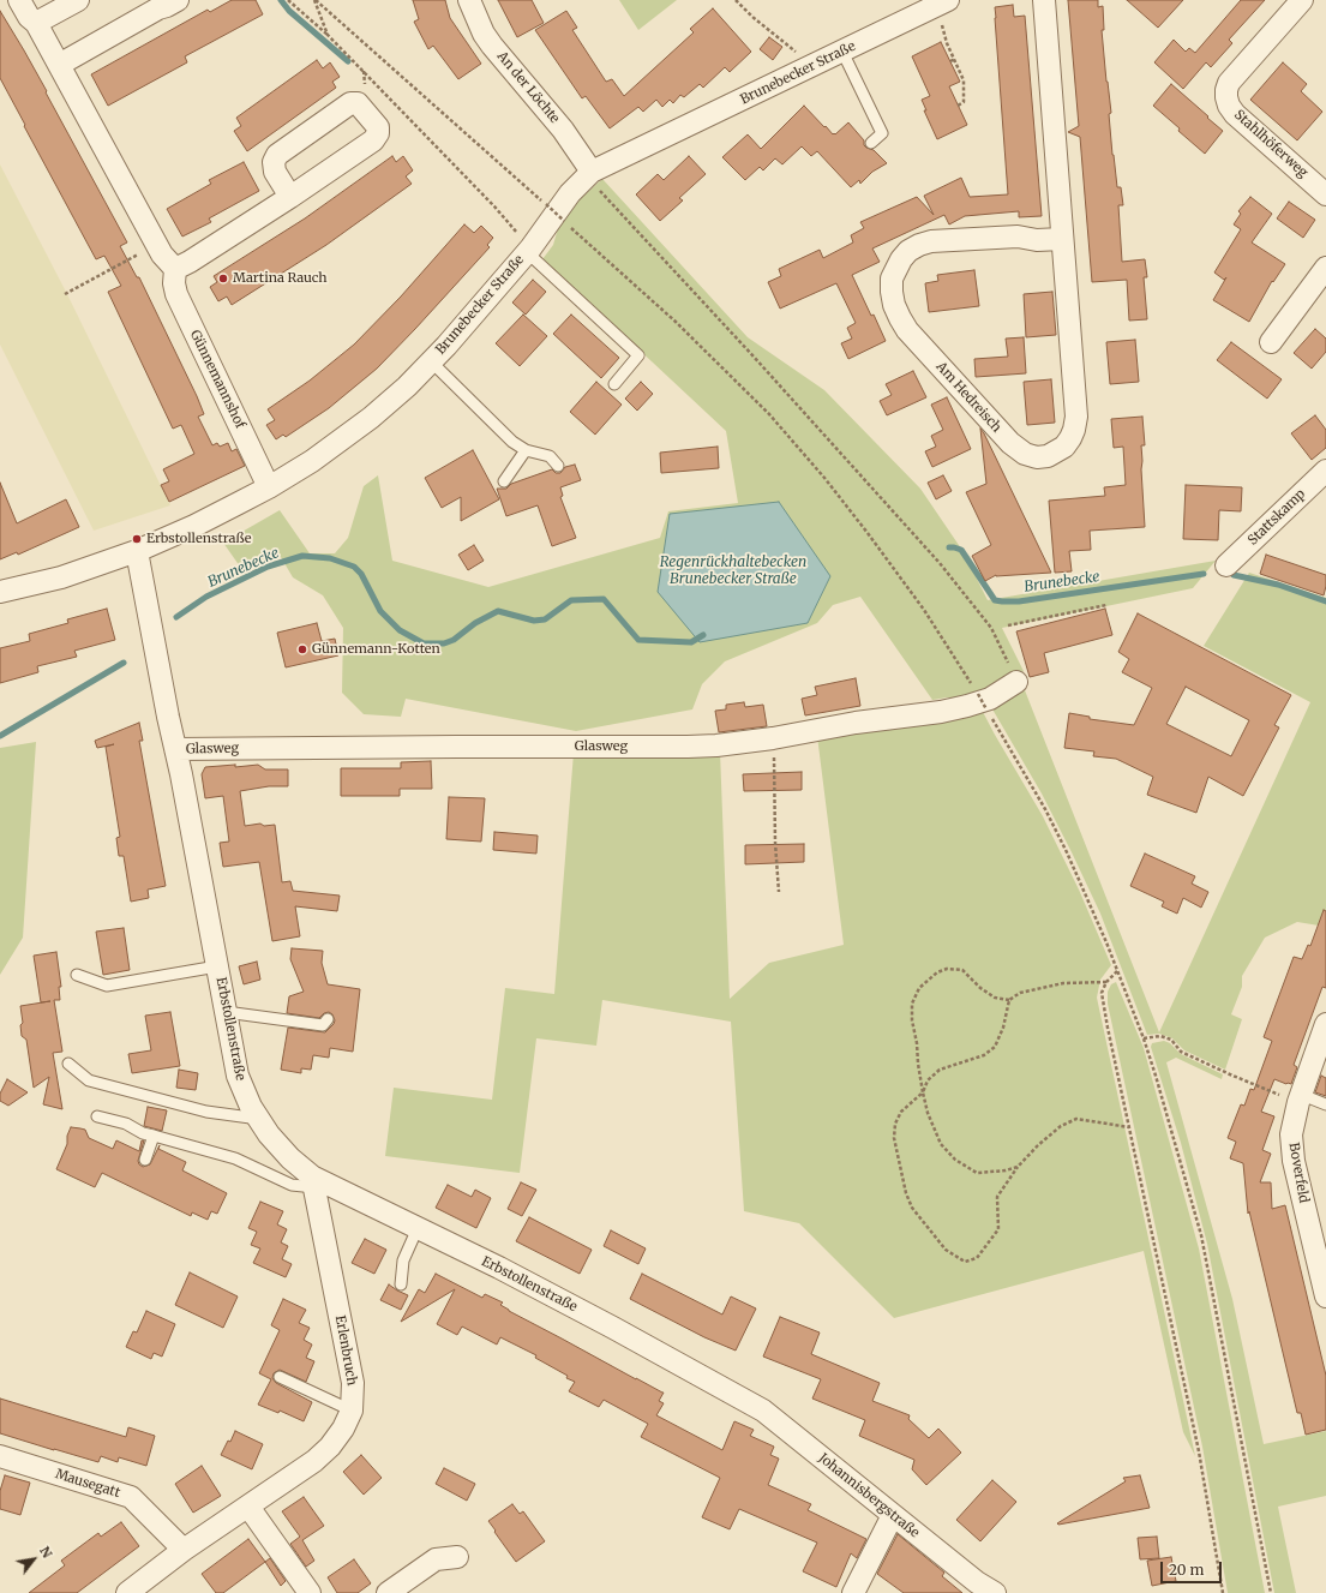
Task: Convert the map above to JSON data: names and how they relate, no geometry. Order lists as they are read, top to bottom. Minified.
{"streets":{"street":["Brunebecker Straße","An der Löchte","Stahlhöferweg","Günnemannshof","Am Hedreisch","Stattskamp","Glasweg","Erbstollenstraße","Boverfeld","Erlenbruch","Mausegatt","Johannisbergstraße"]},"crossings":[["Brunebecker Straße","An der Löchte"],["Brunebecker Straße","Günnemannshof"],["Brunebecker Straße","Erbstollenstraße"],["Glasweg","Erbstollenstraße"],["Erbstollenstraße","Erlenbruch"],["Erbstollenstraße","Johannisbergstraße"],["Erlenbruch","Mausegatt"]],"water":["Regenrückhaltebecken Brunebecker Straße","Brunebecke"],"places":["Martina Rauch","Erbstollenstraße","Günnemann-Kotten"],"scale_bar":"20 m","north":"top right"}
